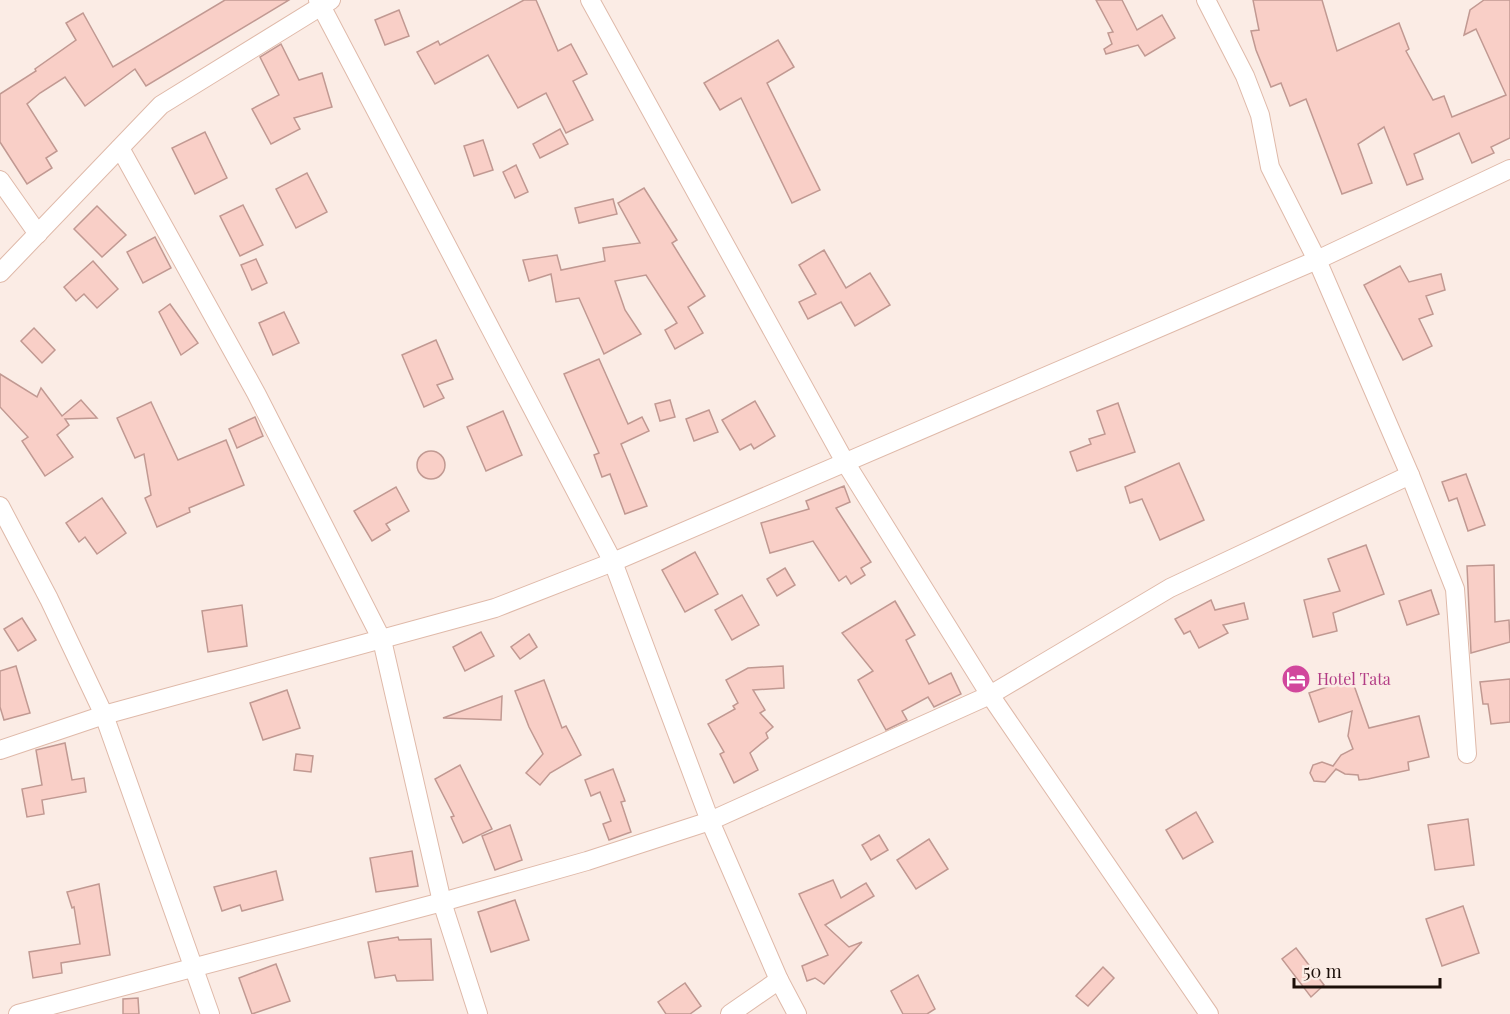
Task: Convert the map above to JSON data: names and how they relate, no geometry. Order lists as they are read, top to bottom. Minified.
{"places":{"hotel":["Hotel Tata"]},"scale_bar":"50 m"}
